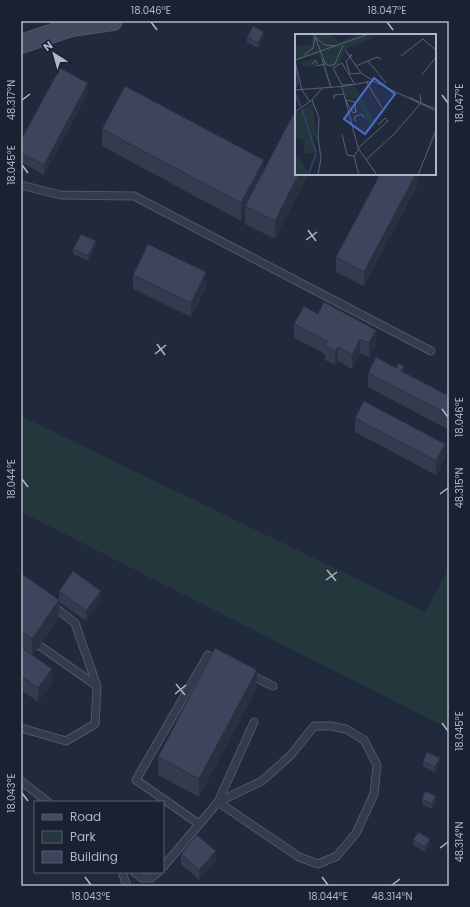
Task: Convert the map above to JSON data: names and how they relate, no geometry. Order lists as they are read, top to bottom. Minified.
{"legend":["Road","Park","Building"],"north":"top left","coordinates":["18.046°E","18.047°E","48.317°N","18.045°E","18.044°E","48.315°N","18.043°E","48.314°N"]}
